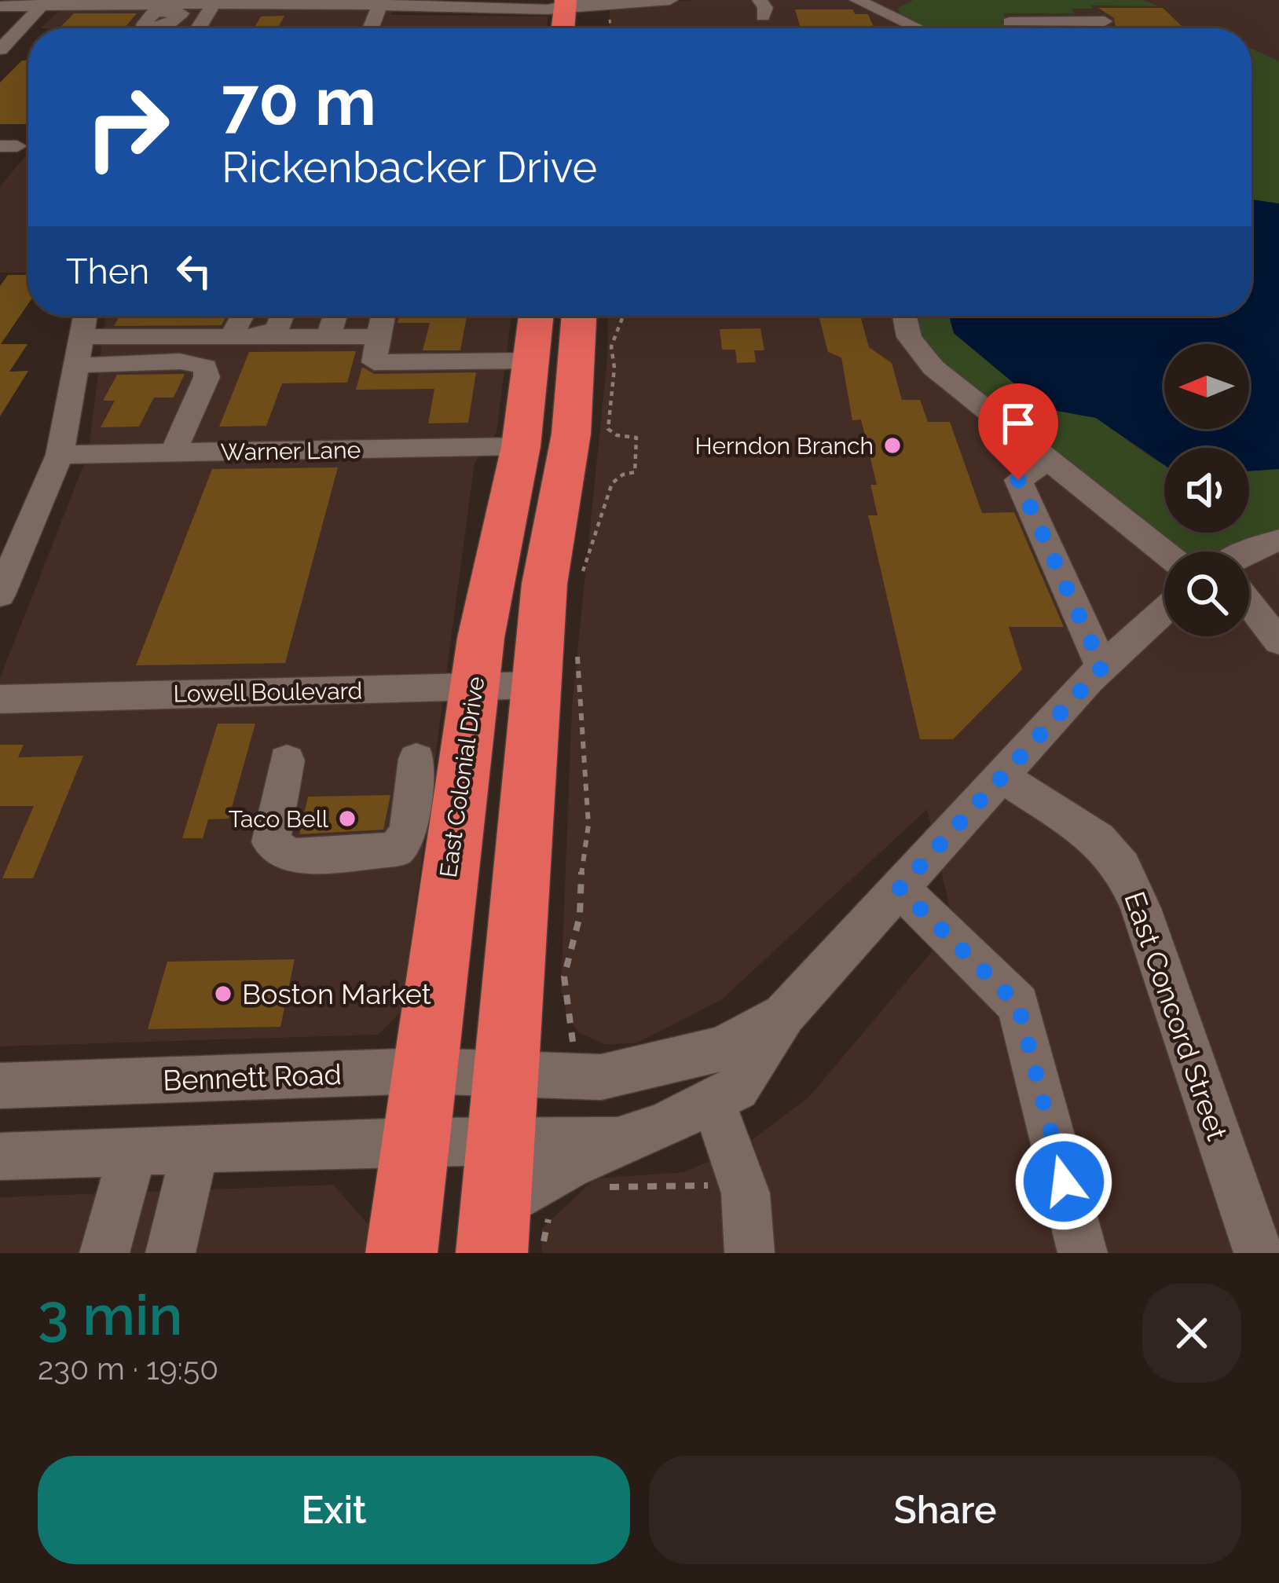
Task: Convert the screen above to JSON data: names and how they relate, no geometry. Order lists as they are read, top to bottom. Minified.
{"streets":{"highway":["East Colonial Drive"],"street":["Warner Lane","Lowell Boulevard","East Concord Street","Bennett Road"]},"crossings":[["Warner Lane","East Colonial Drive"],["Lowell Boulevard","East Colonial Drive"],["East Colonial Drive","Bennett Road"]],"places":["Herndon Branch","Taco Bell","Boston Market"],"north":"left","page":{"turn":["70 m","Rickenbacker Drive"],"then":"Then","heading":["3 min","230 m · 19:50"],"buttons":["Exit","Share"]}}
